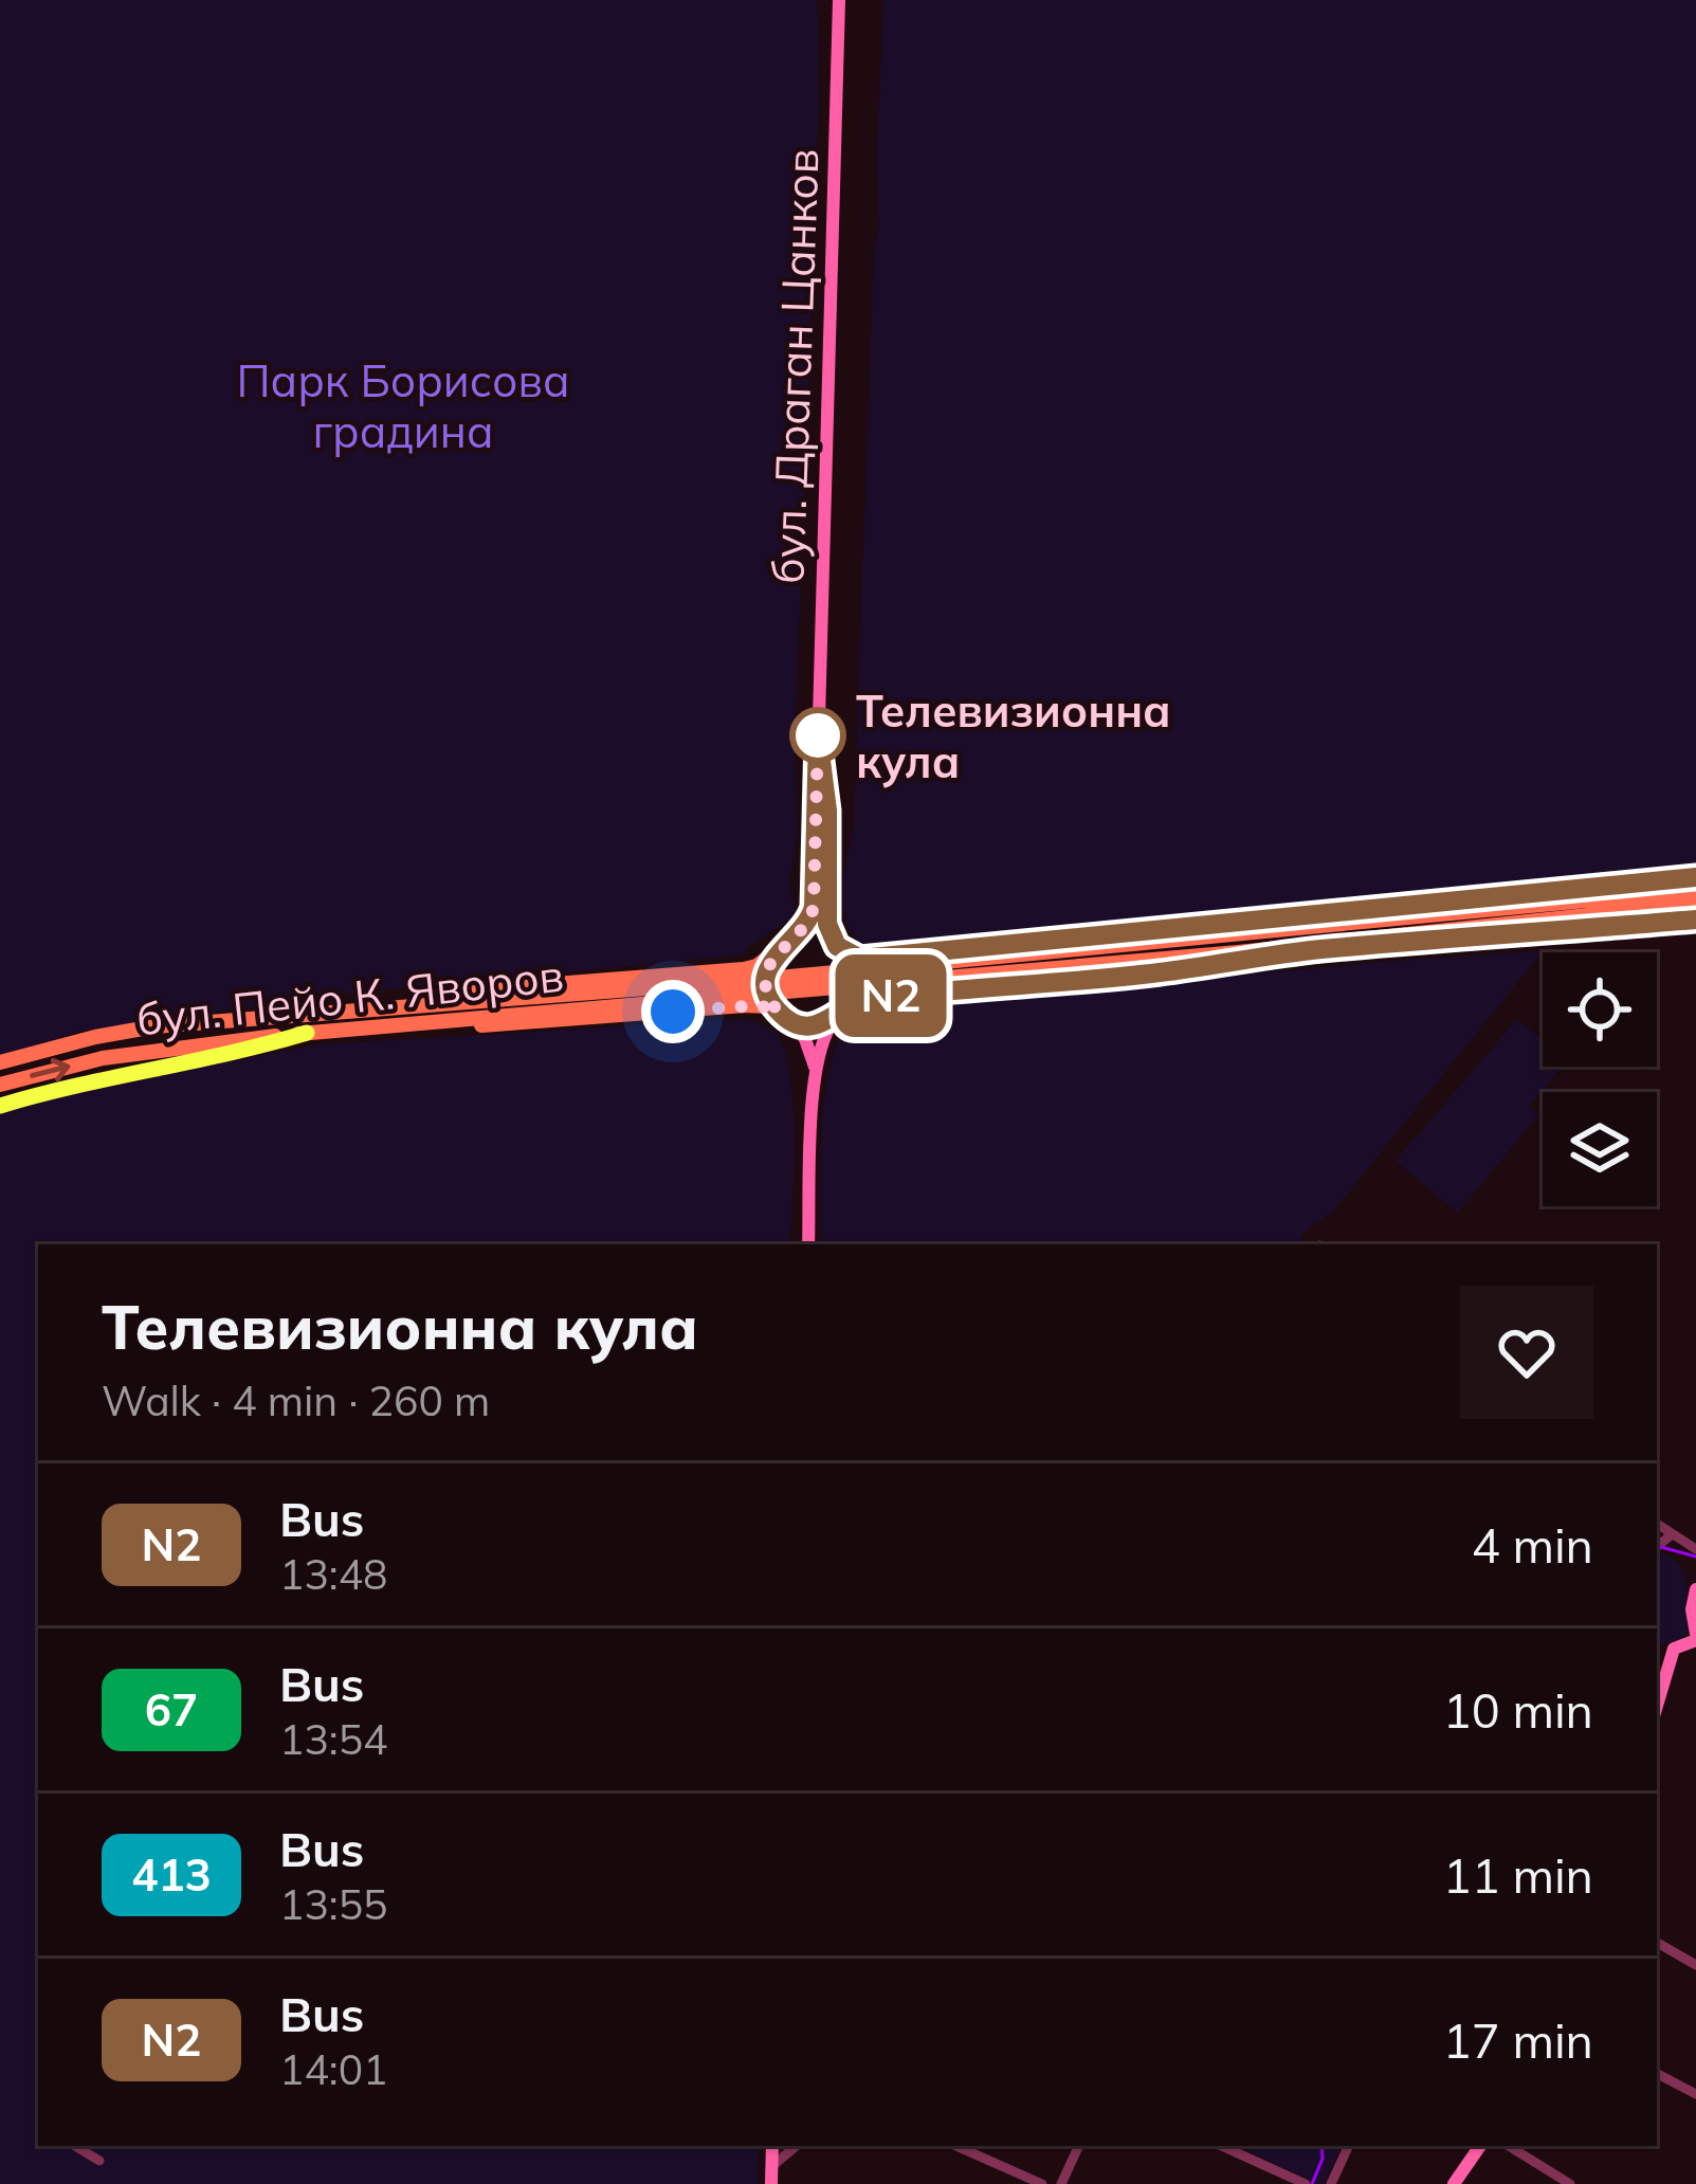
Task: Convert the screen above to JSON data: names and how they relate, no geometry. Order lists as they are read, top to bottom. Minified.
{"streets":{"main road":["бул. Драган Цанков","бул. Пейо К. Яворов"]},"parks":["Парк Борисова градина"],"places":["Телевизионна кула"],"lines":["bus line N2"],"page":{"on_map":"N2","heading":["Телевизионна кула","Walk · 4 min · 260 m"],"list":[{"mark":"N2","name":"Bus","note":"13:48","value":"4 min"},{"mark":"67","name":"Bus","note":"13:54","value":"10 min"},{"mark":"413","name":"Bus","note":"13:55","value":"11 min"},{"mark":"N2","name":"Bus","note":"14:01","value":"17 min"}]}}
